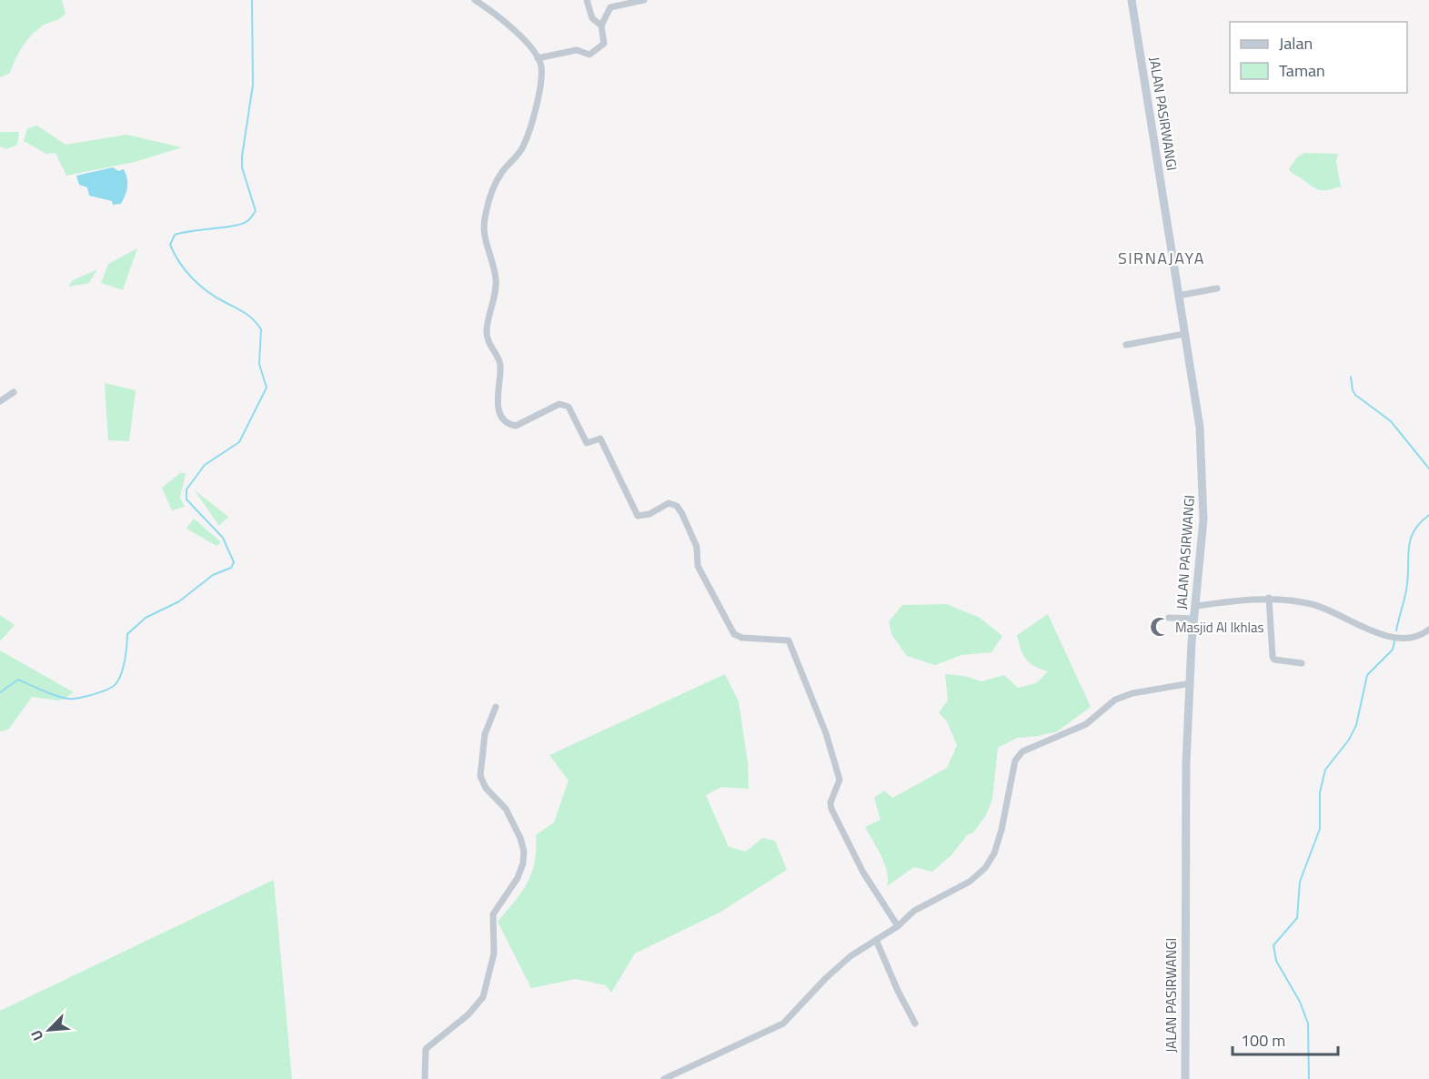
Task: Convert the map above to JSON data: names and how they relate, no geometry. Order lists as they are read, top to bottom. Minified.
{"streets":{"street":["JALAN PASIRWANGI"]},"districts":["SIRNAJAYA"],"places":{"mosque":["Masjid Al Ikhlas"]},"legend":["Jalan","Taman"],"scale_bar":"100 m","north":"bottom left"}
